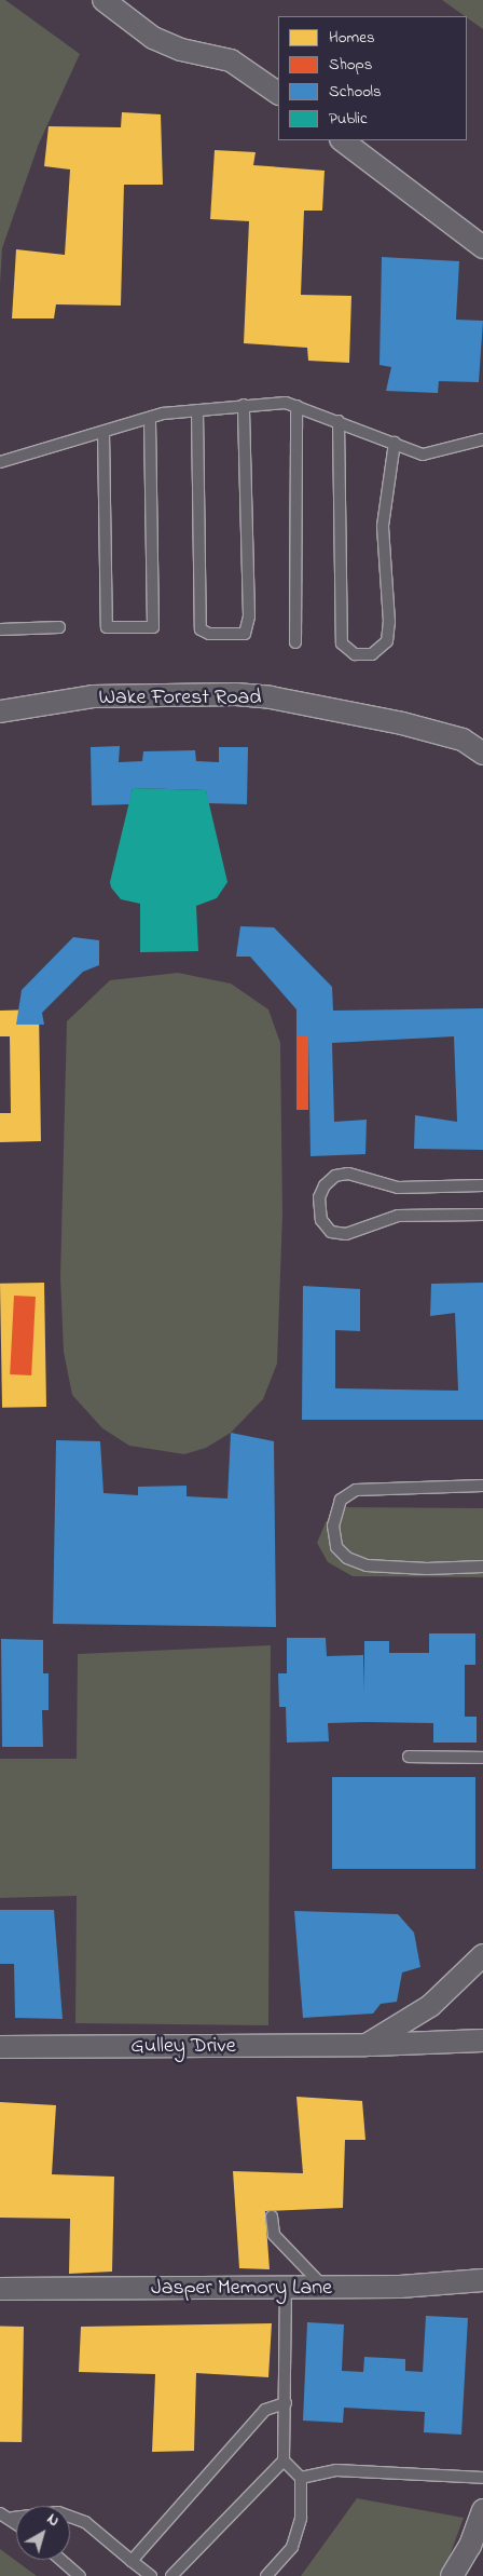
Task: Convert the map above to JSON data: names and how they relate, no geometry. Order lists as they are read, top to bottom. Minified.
{"streets":{"street":["Wake Forest Road","Gulley Drive","Jasper Memory Lane"]},"legend":["Homes","Shops","Schools","Public"],"north":"top right"}
